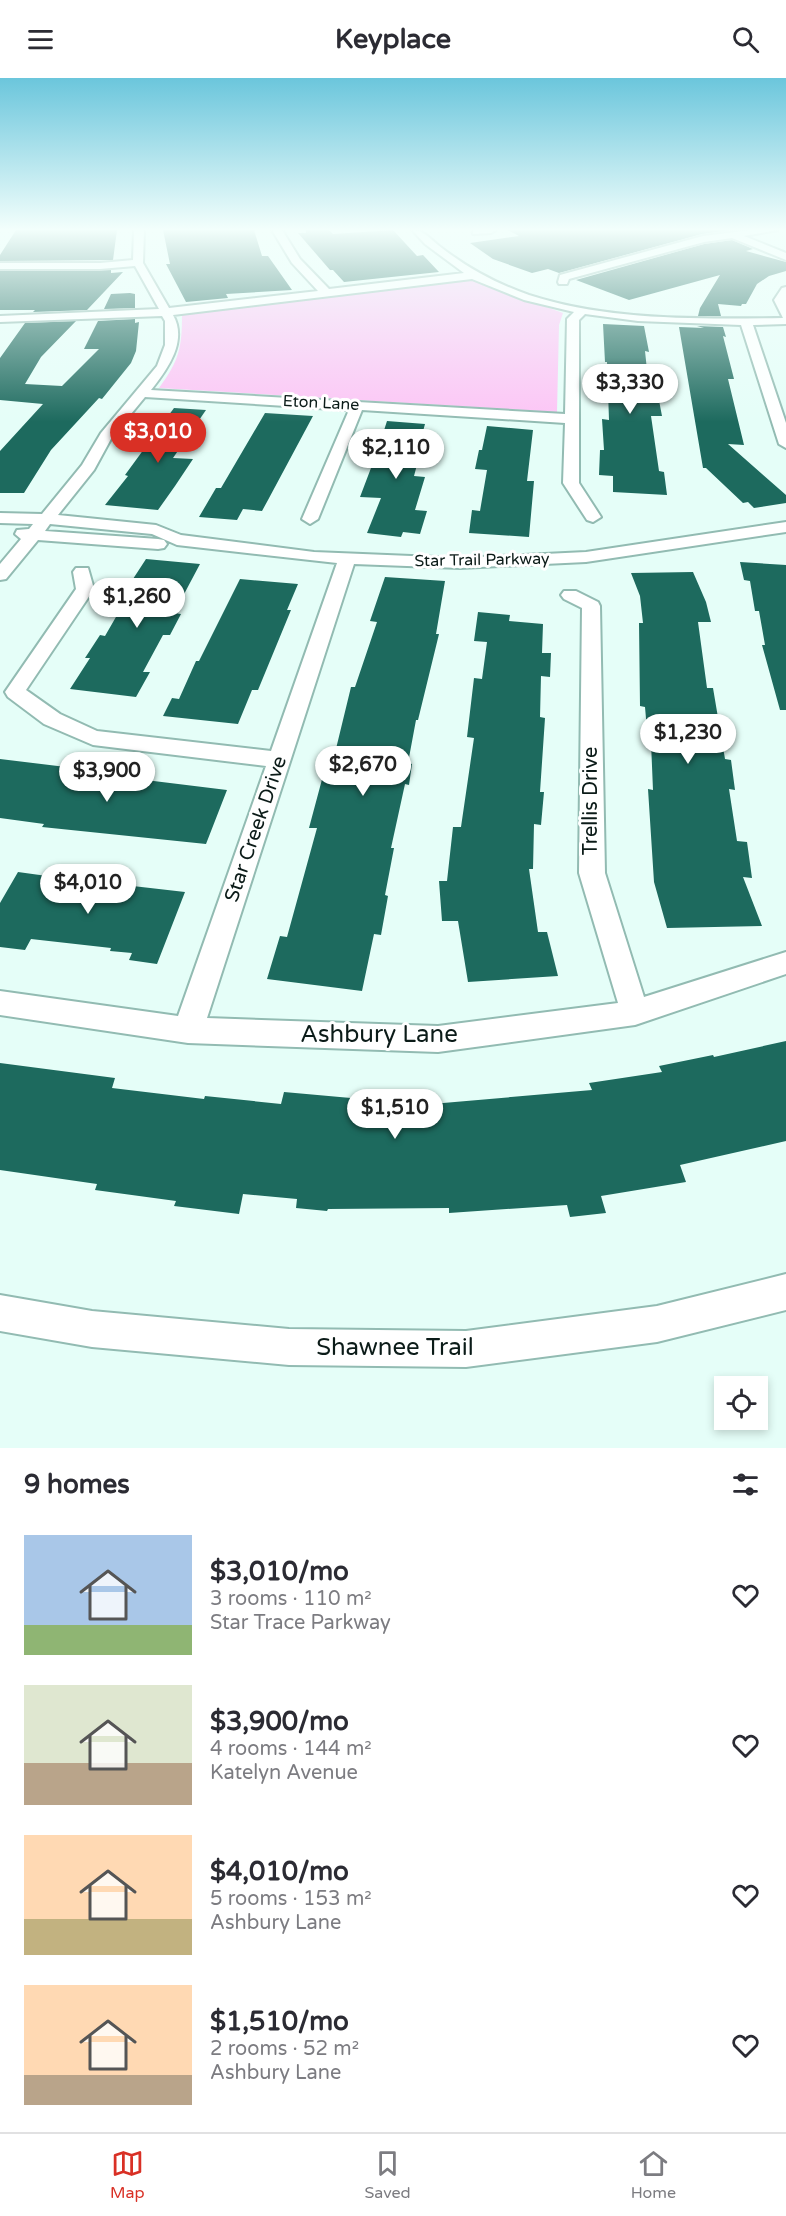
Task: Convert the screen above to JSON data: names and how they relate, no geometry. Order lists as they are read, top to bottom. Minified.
{"streets":{"street":["Eton Lane","Star Trail Parkway","Trellis Drive","Star Creek Drive","Ashbury Lane","Shawnee Trail"]},"crossings":[["Star Trail Parkway","Star Creek Drive"],["Trellis Drive","Ashbury Lane"],["Star Creek Drive","Ashbury Lane"]],"page":{"header":"Keyplace","price":["$3,330","$3,010","$2,110","$1,260","$1,230","$2,670","$3,900","$4,010","$1,510"],"heading":"9 homes","list":[{"name":"$3,010/mo","note":"3 rooms · 110 m² · Star Trace Parkway"},{"name":"$3,900/mo","note":"4 rooms · 144 m² · Katelyn Avenue"},{"name":"$4,010/mo","note":"5 rooms · 153 m² · Ashbury Lane"},{"name":"$1,510/mo","note":"2 rooms · 52 m² · Ashbury Lane"}],"tabs":["Map","Saved","Home"]}}
